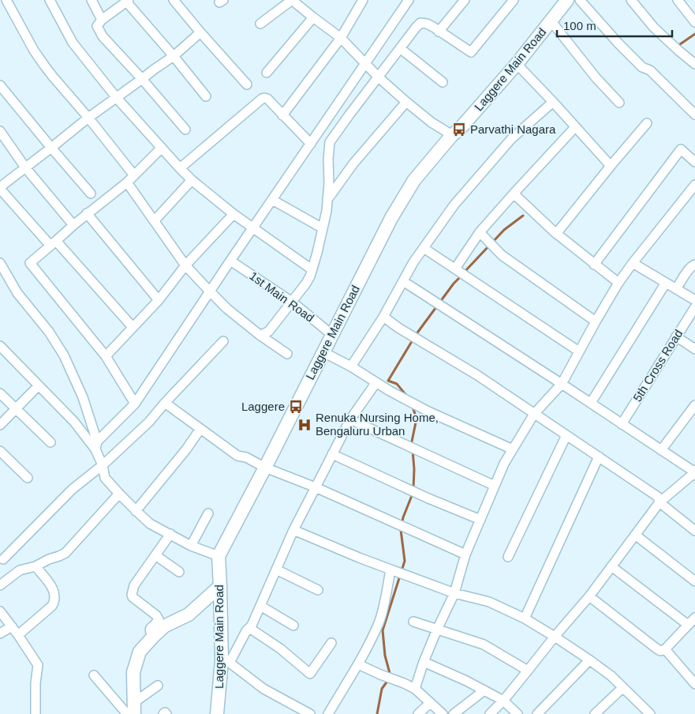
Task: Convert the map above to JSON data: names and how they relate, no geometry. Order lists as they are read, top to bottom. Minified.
{"streets":{"street":["Laggere Main Road","1st Main Road","5th Cross Road"]},"crossings":[["Laggere Main Road","1st Main Road"]],"places":{"bus stop":["Parvathi Nagara","Laggere"],"hospital":["Renuka Nursing Home, Bengaluru Urban"]},"scale_bar":"100 m"}
